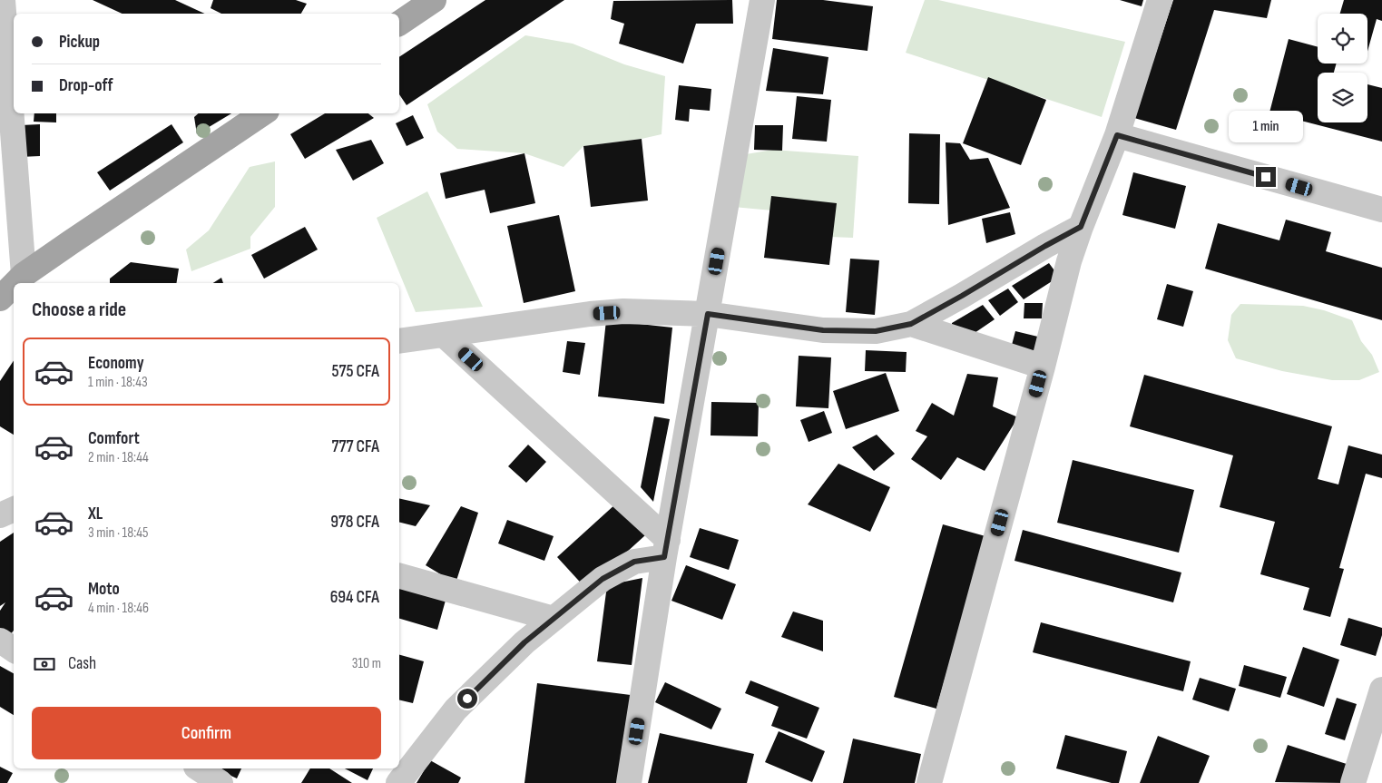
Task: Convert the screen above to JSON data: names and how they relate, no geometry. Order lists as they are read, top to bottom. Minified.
{"page":{"banner":["Pickup","Drop-off"],"bubble":"1 min","heading":"Choose a ride","list":[{"name":"Economy","note":"1 min · 18:43","value":"575 CFA"},{"name":"Comfort","note":"2 min · 18:44","value":"777 CFA"},{"name":"XL","note":"3 min · 18:45","value":"978 CFA"},{"name":"Moto","note":"4 min · 18:46","value":"694 CFA"}],"pay":["Cash","310 m"],"buttons":"Confirm"}}
